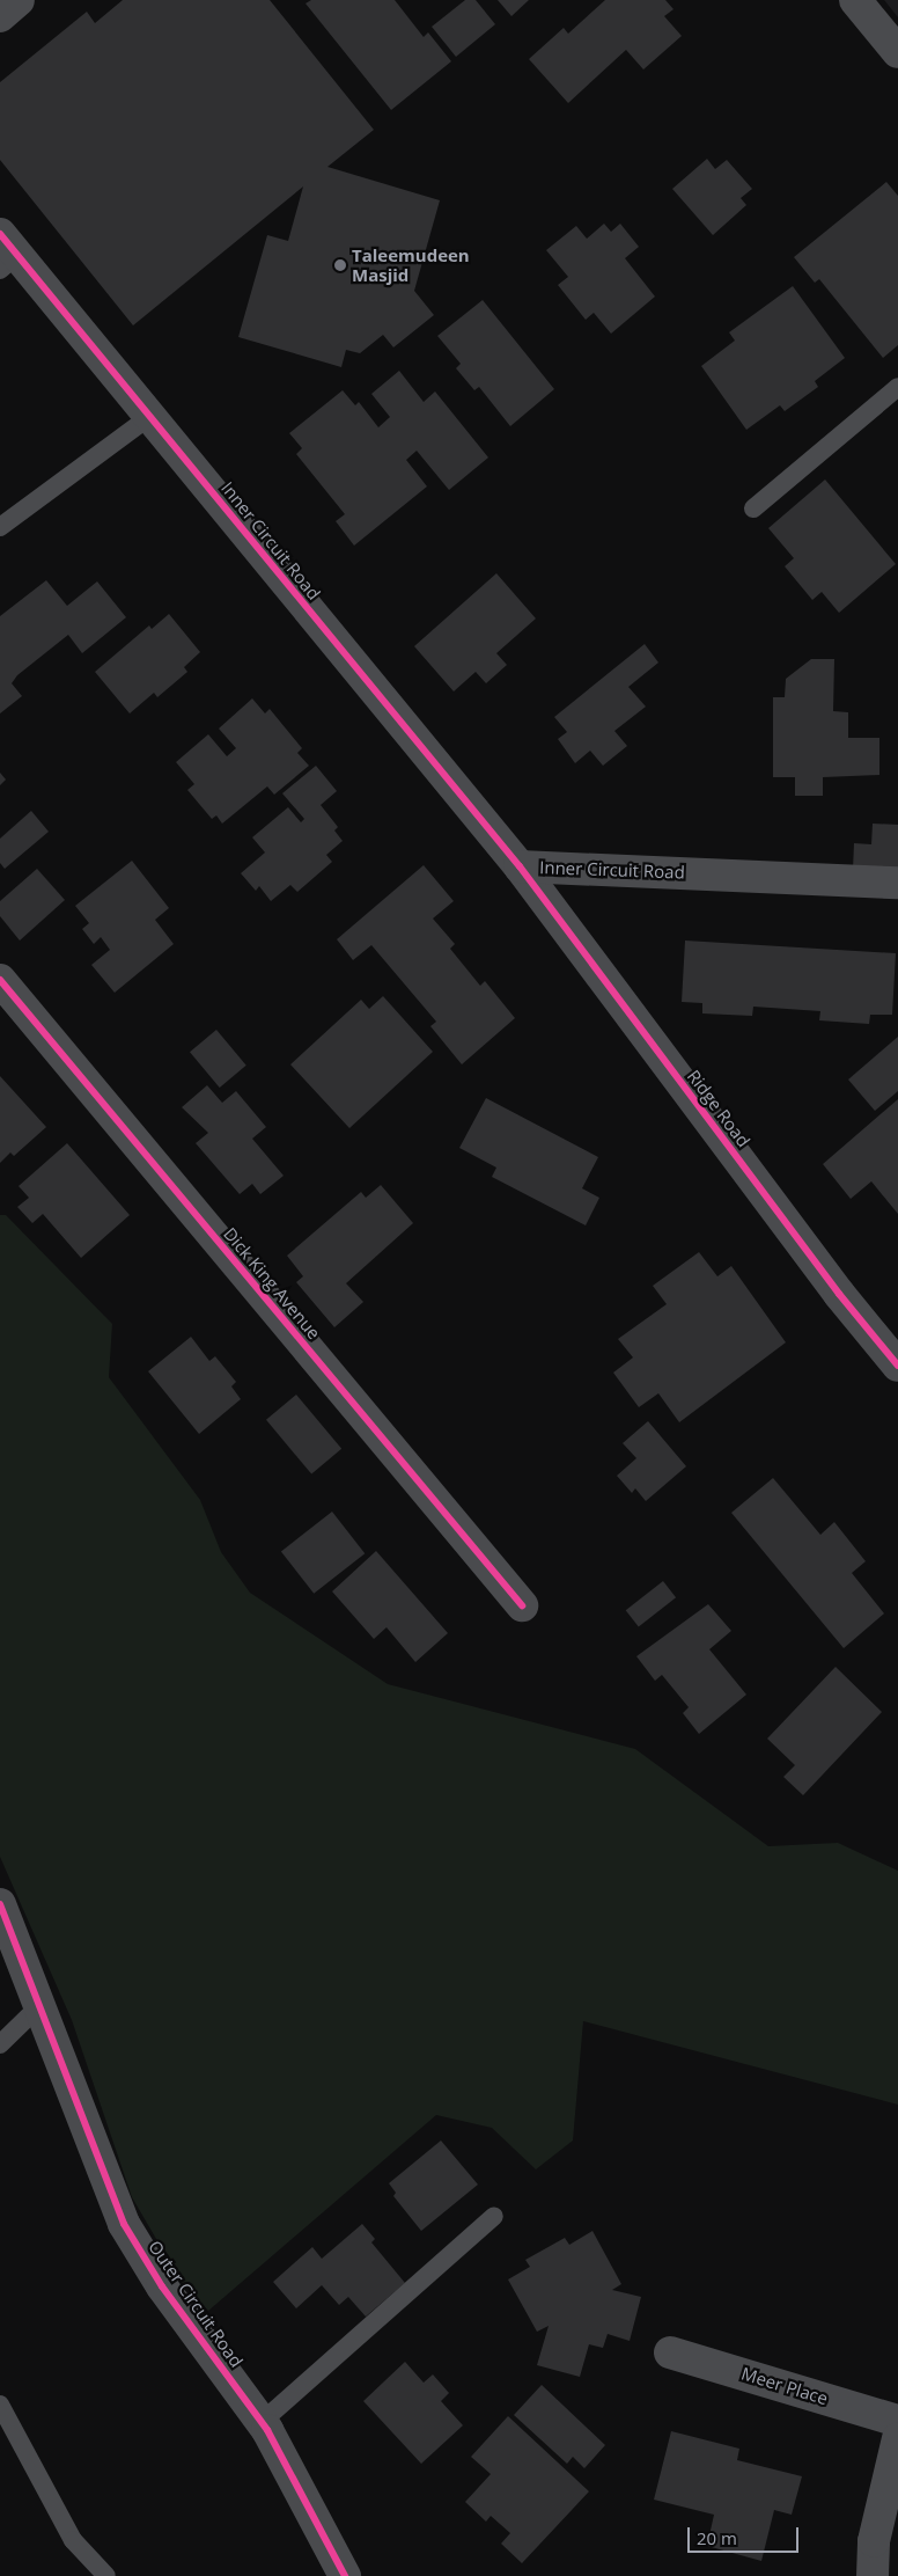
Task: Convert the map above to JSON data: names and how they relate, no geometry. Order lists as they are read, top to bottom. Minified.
{"streets":{"street":["Inner Circuit Road","Ridge Road","Dick King Avenue","Outer Circuit Road","Meer Place"]},"crossings":[["Inner Circuit Road","Ridge Road"]],"places":["Taleemudeen Masjid"],"scale_bar":"20 m"}
